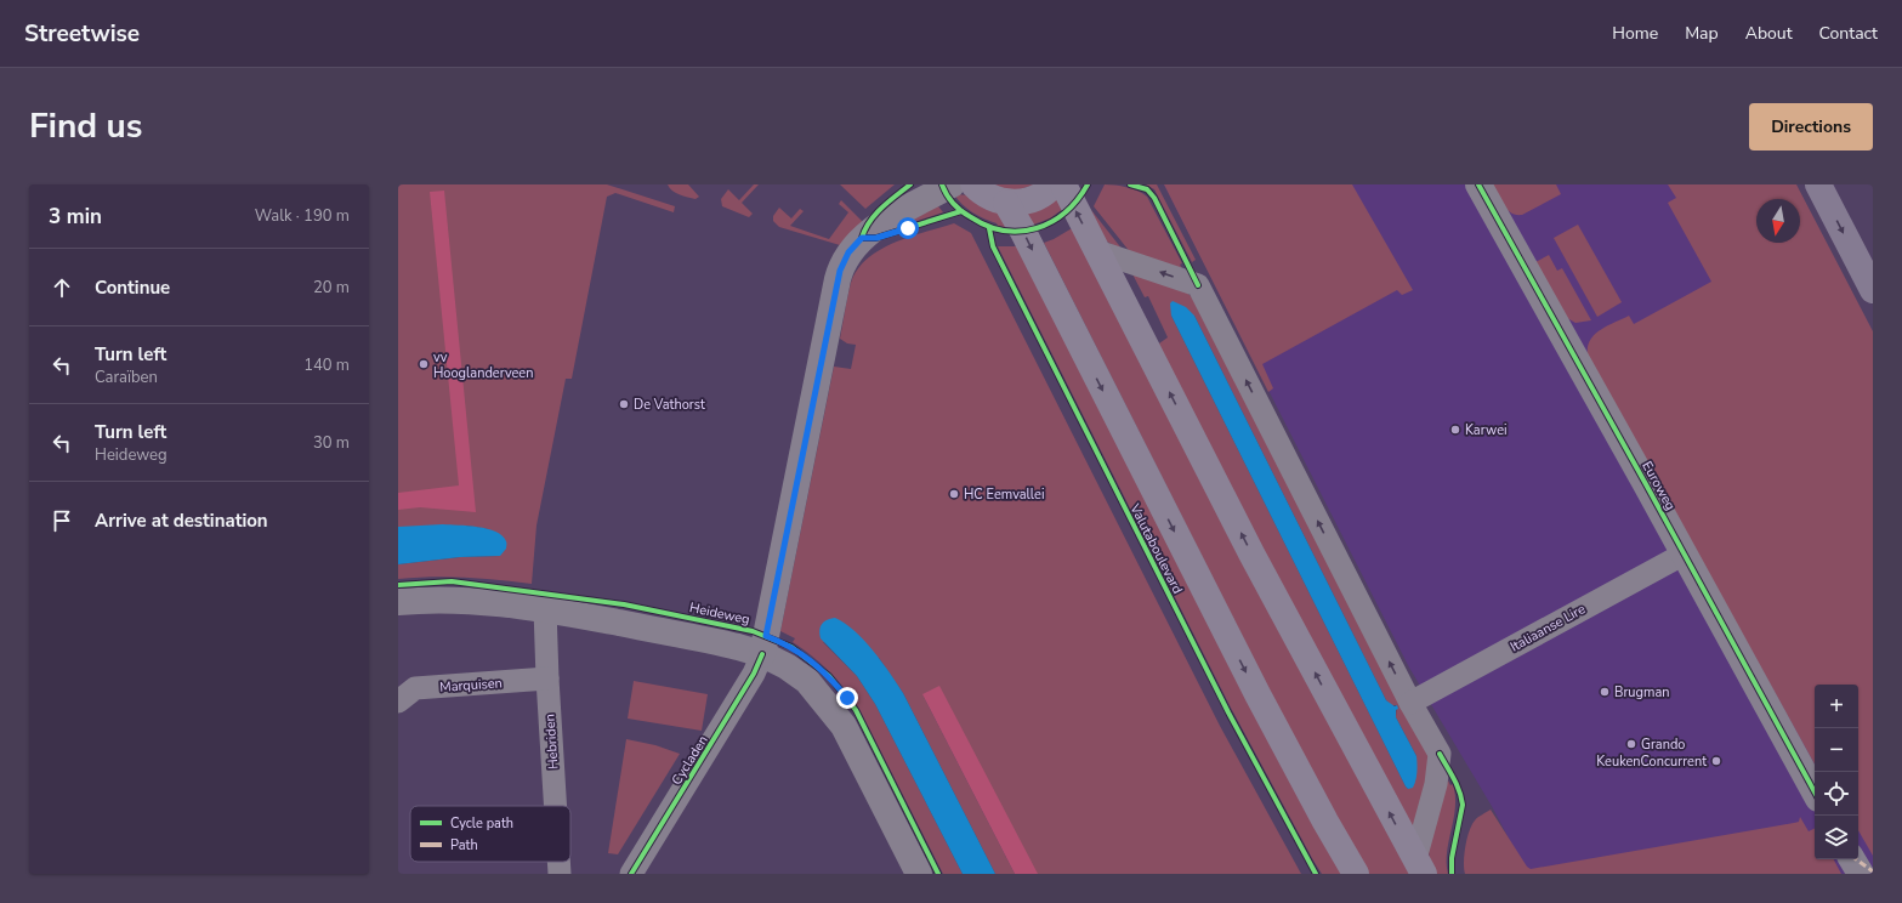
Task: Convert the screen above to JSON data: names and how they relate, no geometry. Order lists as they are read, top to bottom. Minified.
{"streets":{"main road":["Valutaboulevard"],"street":["Euroweg","Italiaanse Lire","Marquisen","Hebriden","Cycladen"],"cycle path":["Heideweg"]},"crossings":[["Euroweg","Italiaanse Lire"],["Marquisen","Hebriden"]],"places":["vv Hooglanderveen","De Vathorst","Karwei","HC Eemvallei","Brugman","Grando","KeukenConcurrent"],"legend":["Cycle path","Path"],"north":"bottom","page":{"header":"Streetwise","nav":["Home","Map","About","Contact"],"title":"Find us","buttons":"Directions","heading":["3 min","Walk · 190 m"],"list":[["Continue","20 m"],["Turn left","Caraïben","140 m"],["Turn left","Heideweg","30 m"],"Arrive at destination"],"map_buttons":["+","−"]}}
